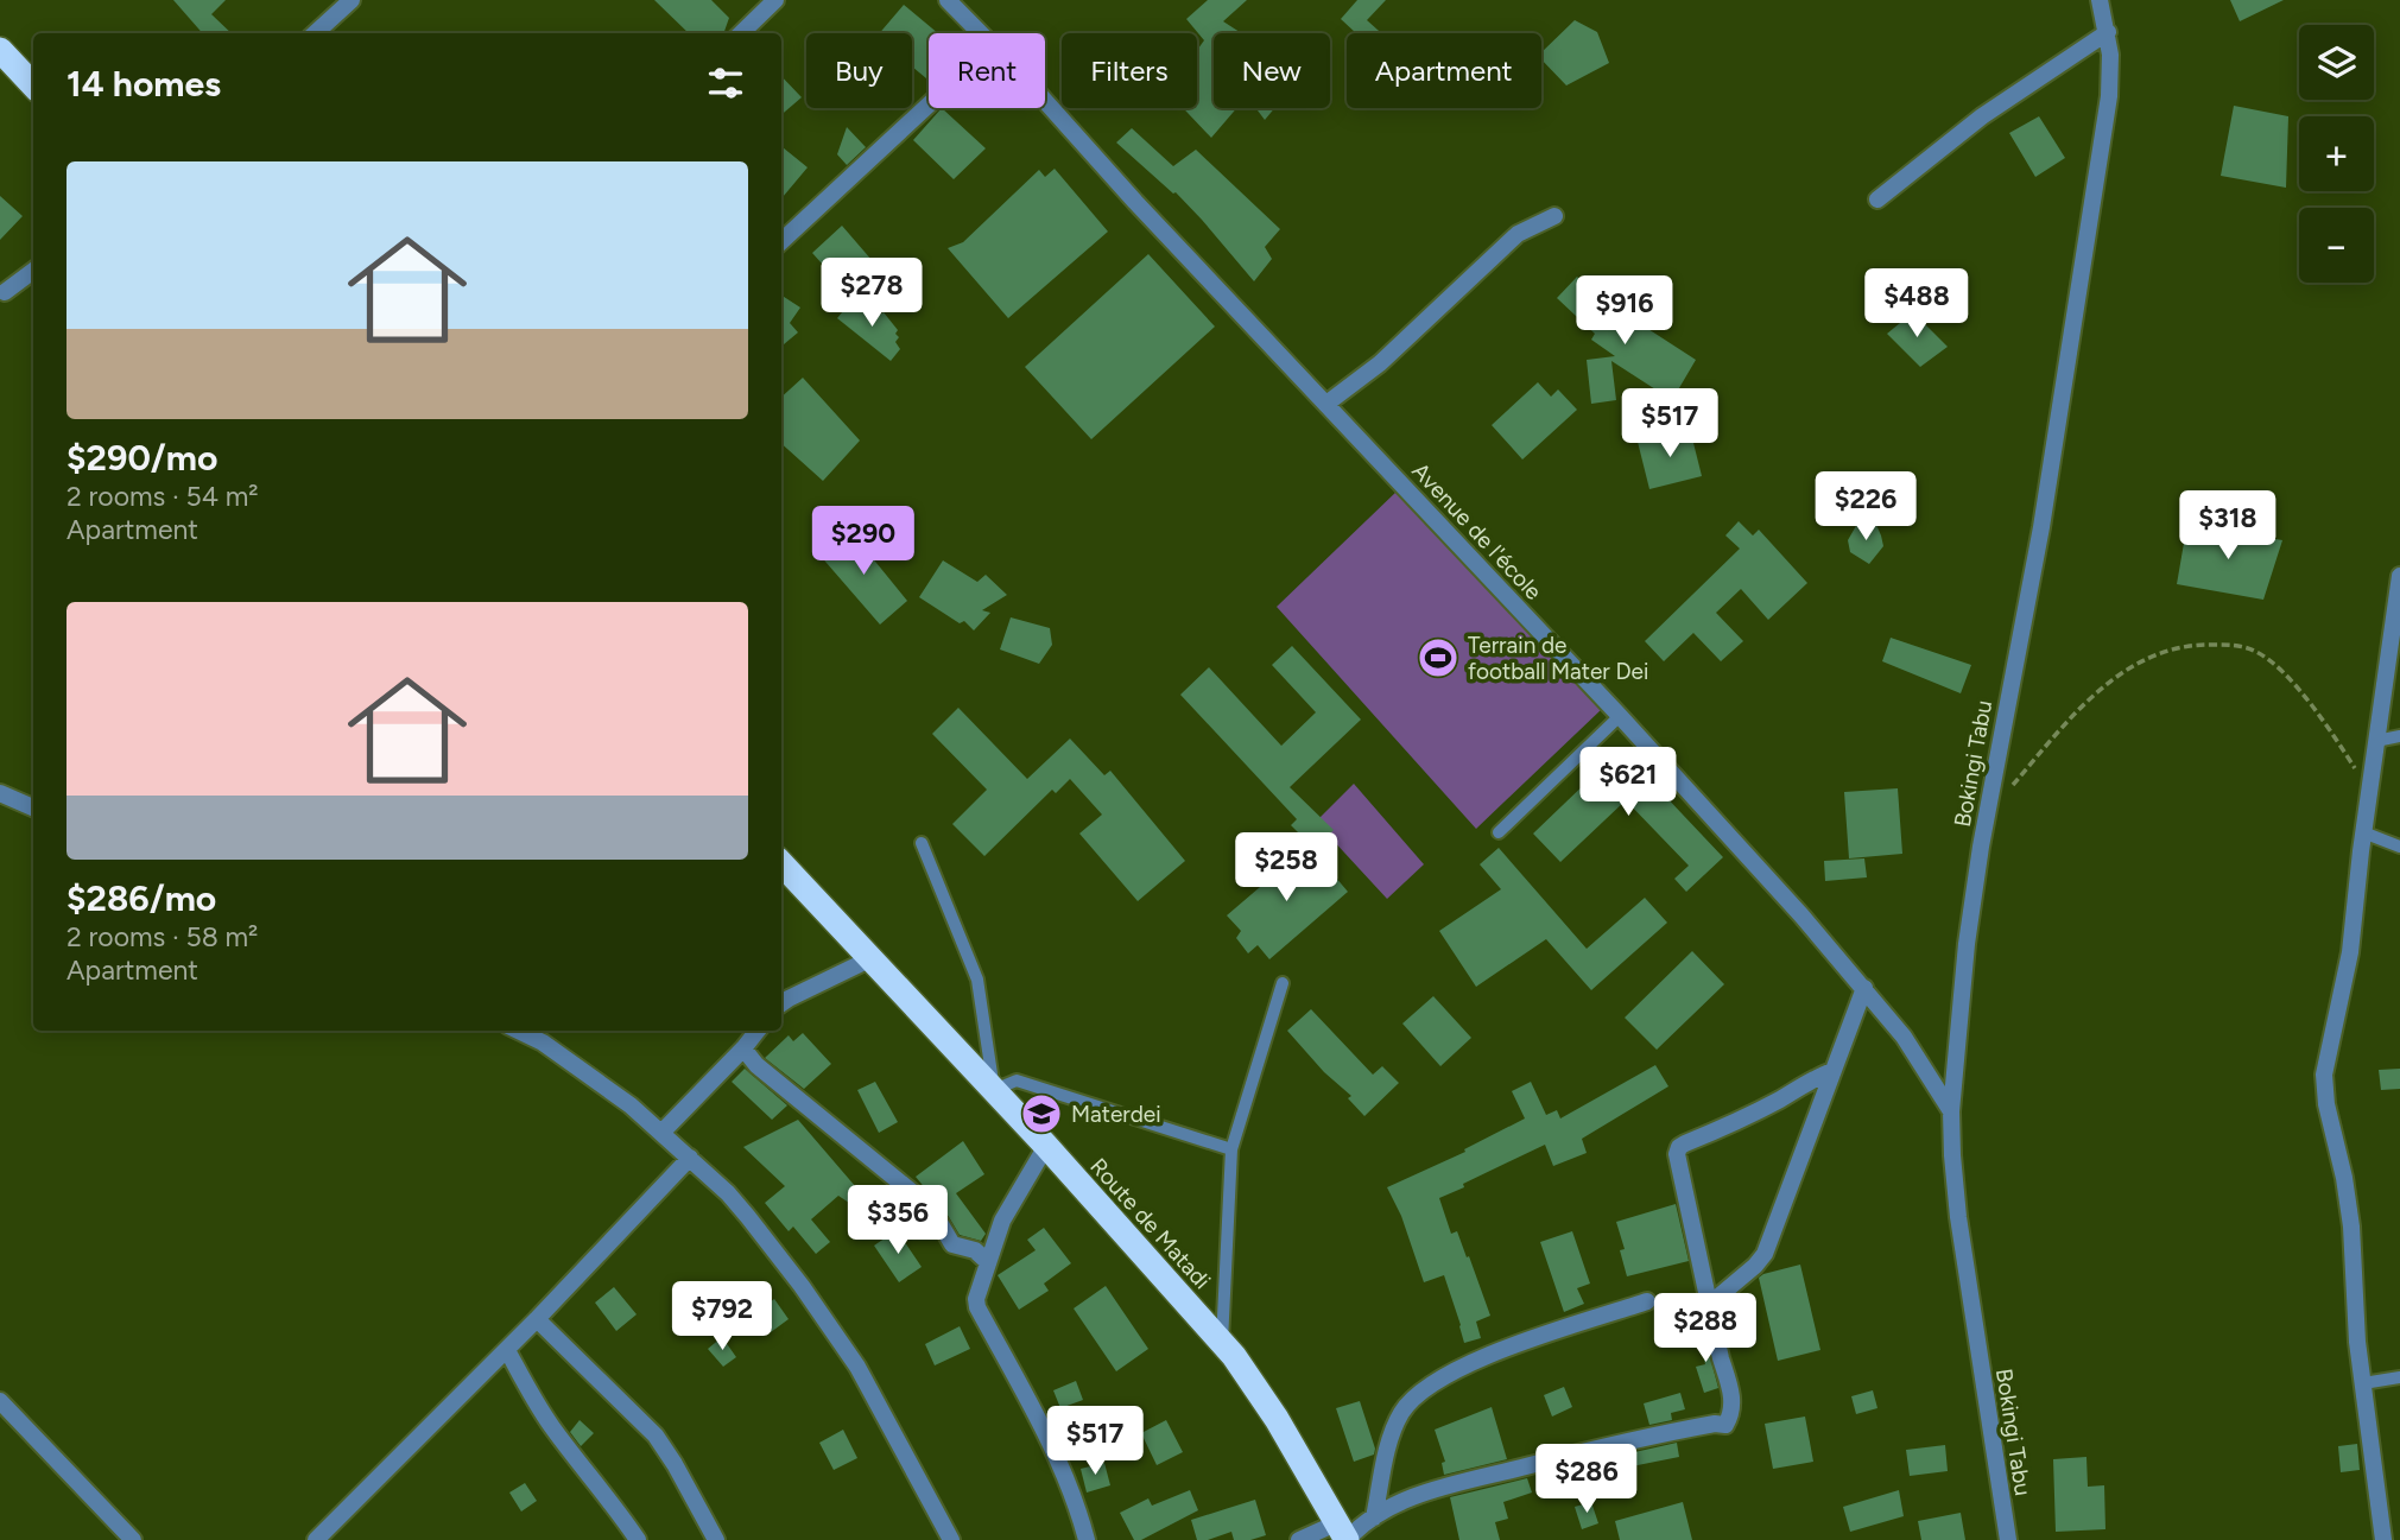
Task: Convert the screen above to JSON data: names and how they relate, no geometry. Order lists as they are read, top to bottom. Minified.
{"streets":{"highway":["Route de Matadi"],"street":["Avenue de l'école","Bokingi Tabu"]},"crossings":[["Avenue de l'école","Bokingi Tabu"]],"places":{"sports":["Terrain de football Mater Dei"],"school or university":["Materdei"]},"page":{"map_buttons":["+","−"],"chip":["Buy","Rent","Filters","New","Apartment"],"heading":"14 homes","list":[{"name":"$290/mo","note":"2 rooms · 54 m² · Apartment"},{"name":"$286/mo","note":"2 rooms · 58 m² · Apartment"}],"price":["$278","$488","$916","$517","$226","$318","$290","$621","$258","$356","$792","$288","$517","$286"]}}
